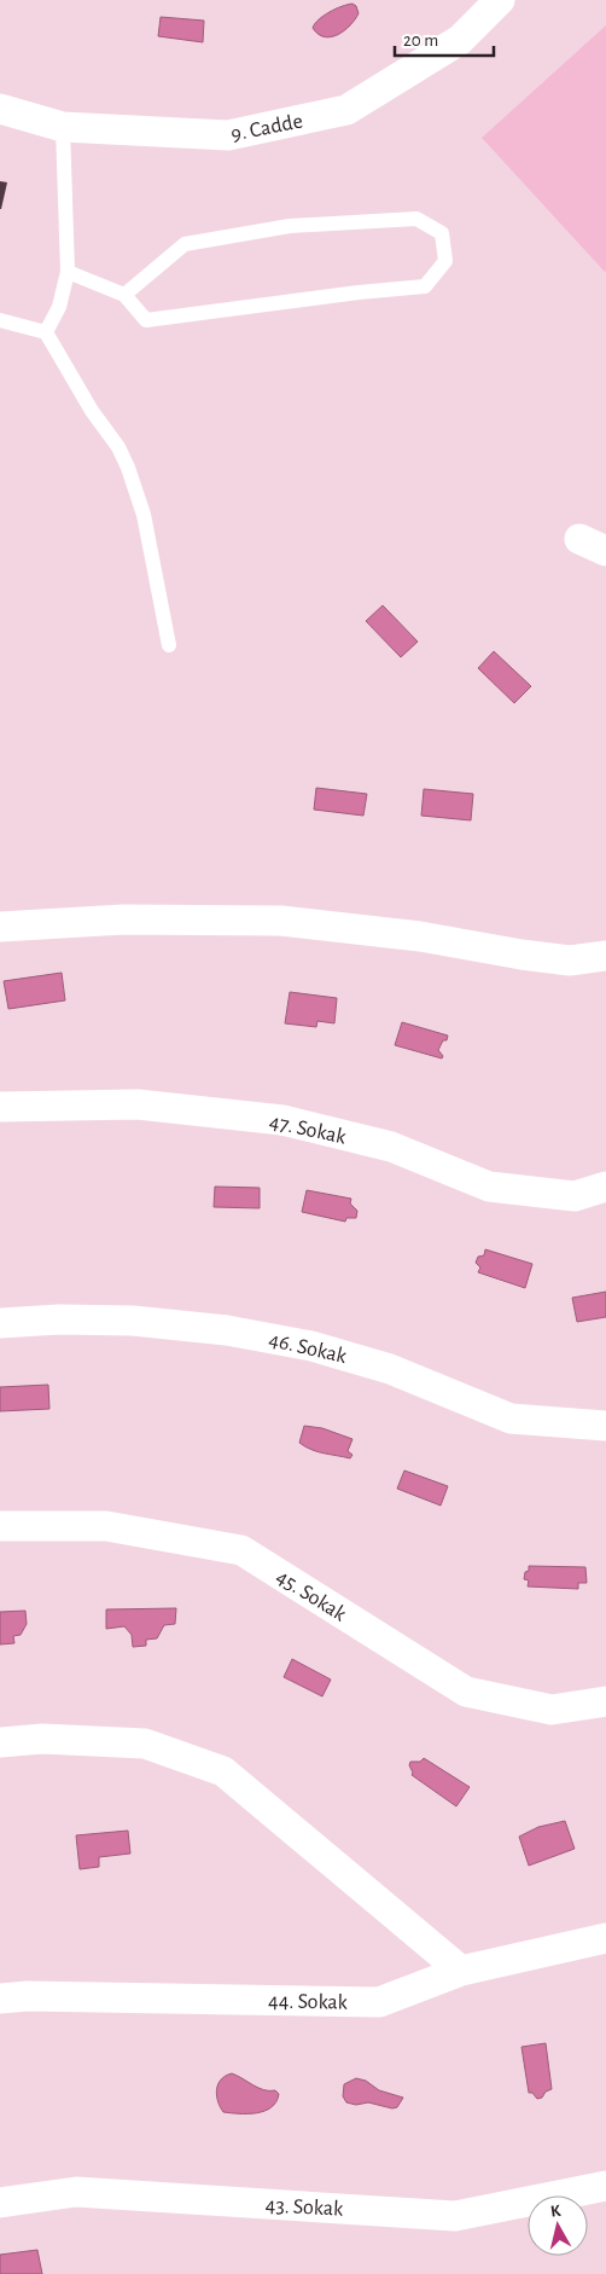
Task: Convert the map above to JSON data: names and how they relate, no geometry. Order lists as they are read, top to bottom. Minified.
{"streets":{"street":["9. Cadde","47. Sokak","46. Sokak","45. Sokak","44. Sokak","43. Sokak"]},"scale_bar":"20 m","north":"top"}
